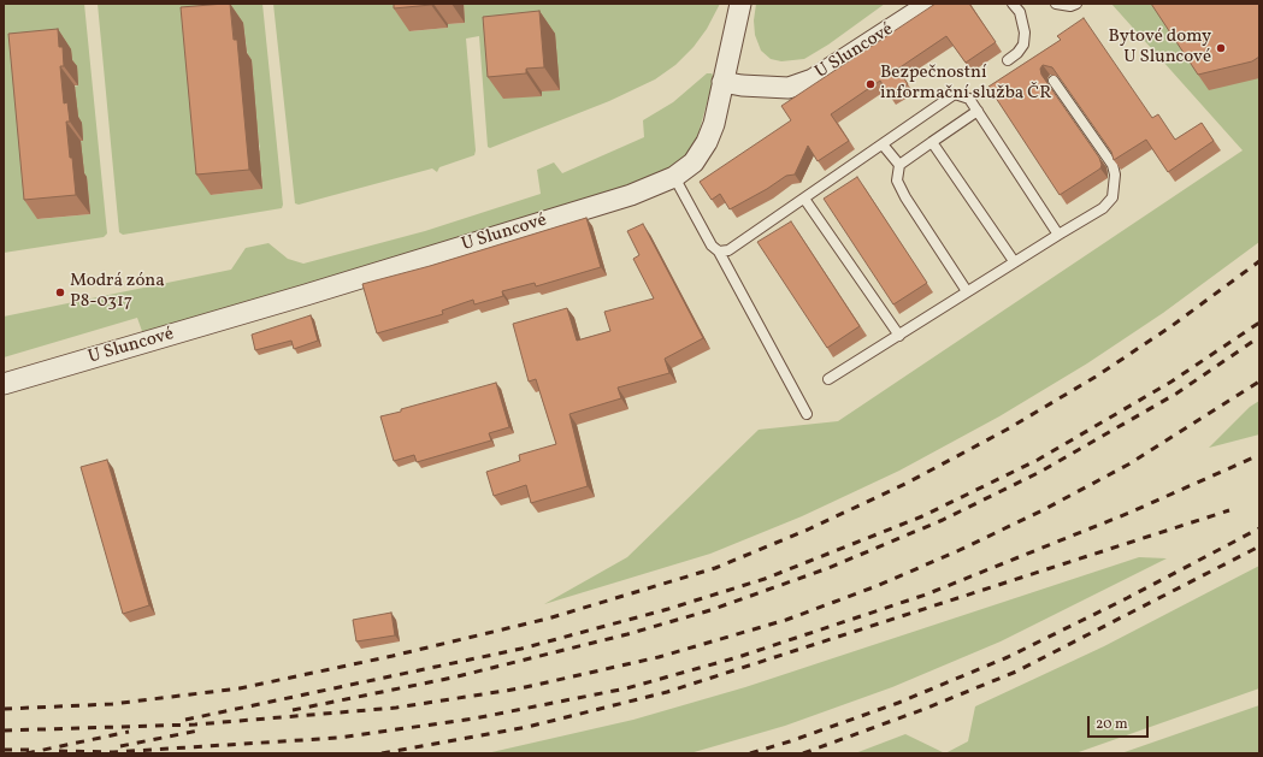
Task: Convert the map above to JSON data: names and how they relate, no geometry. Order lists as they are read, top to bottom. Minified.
{"streets":{"street":["U Sluncové"]},"places":["Bytové domy U Sluncové","Bezpečnostní informační služba ČR","Modrá zóna P8-0317"],"scale_bar":"20 m"}
